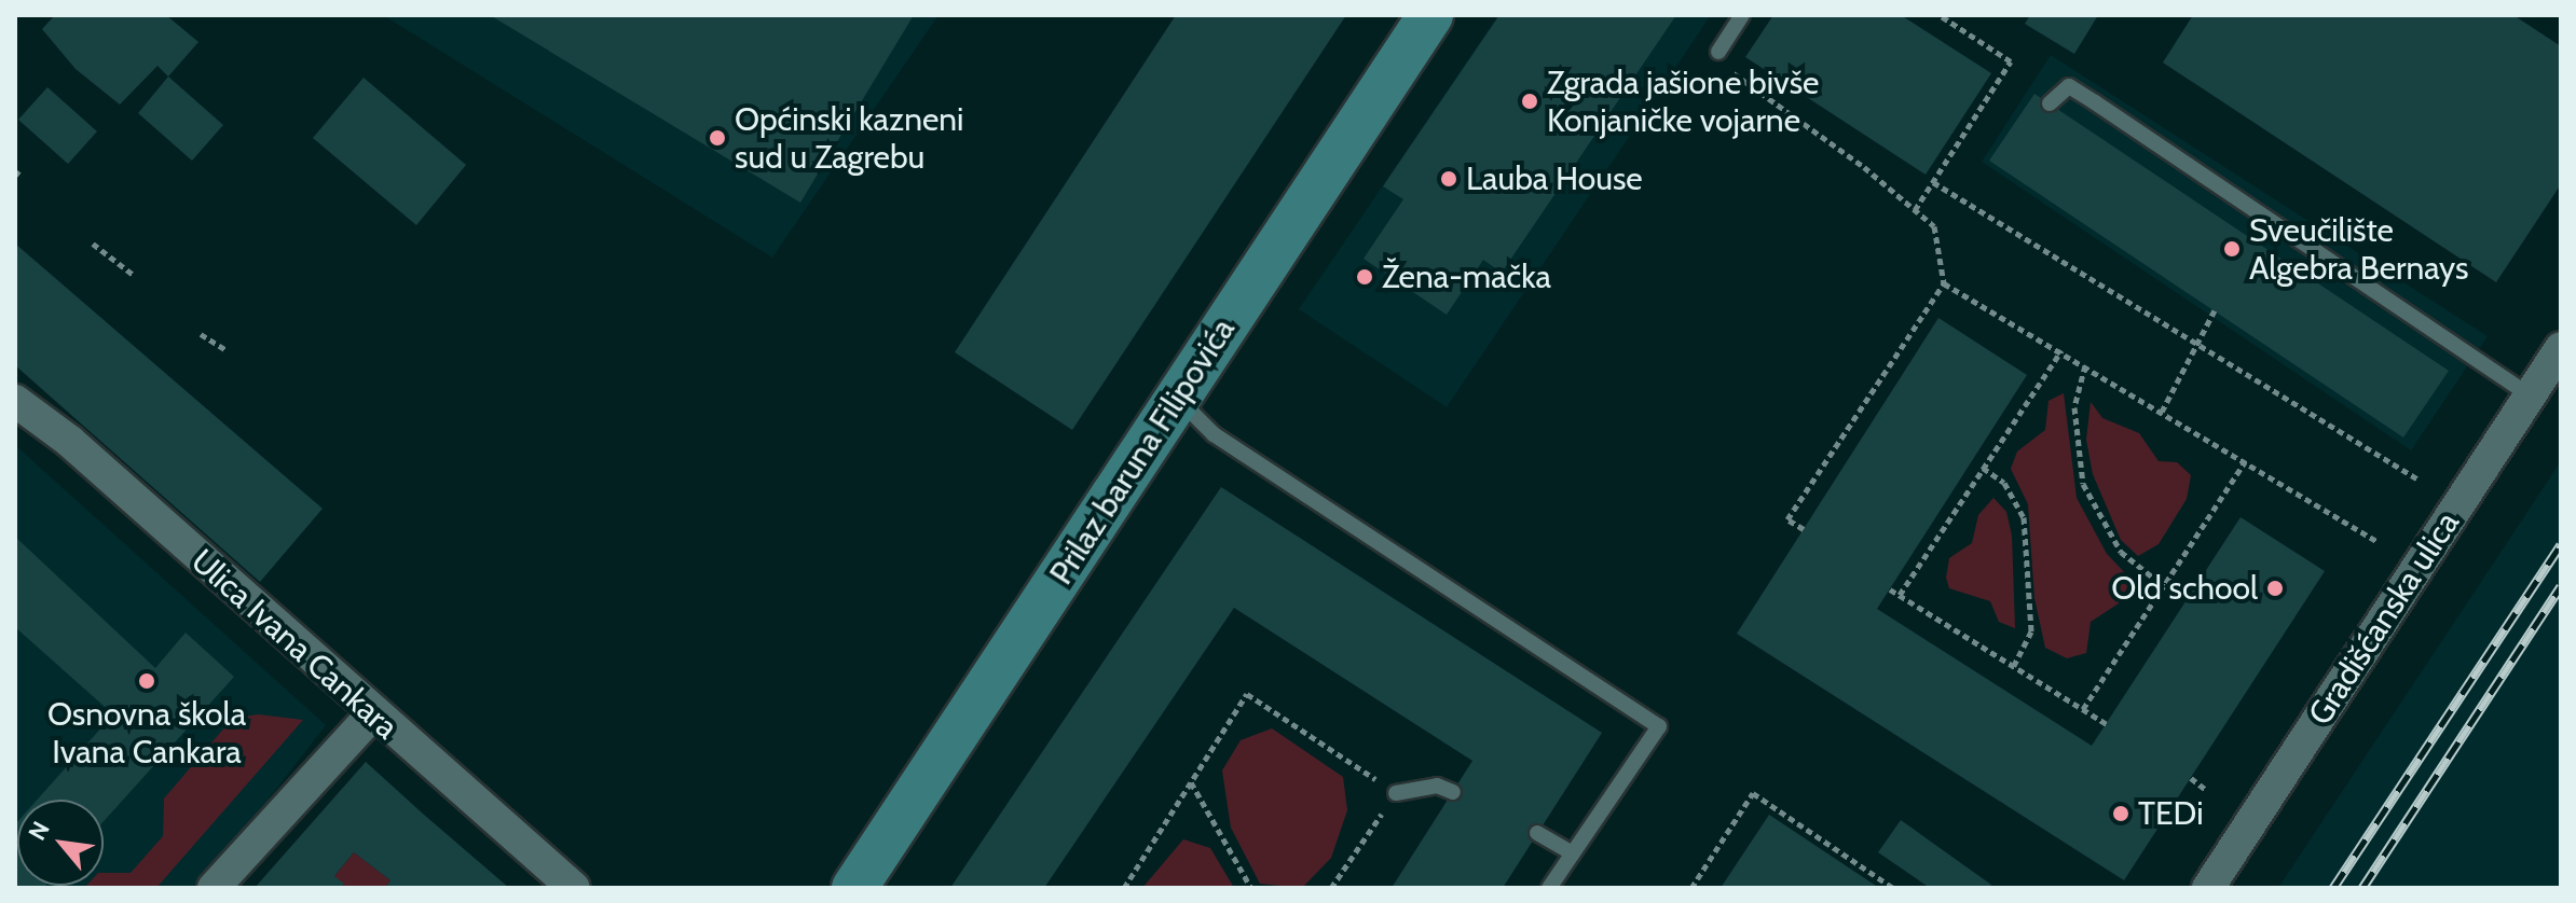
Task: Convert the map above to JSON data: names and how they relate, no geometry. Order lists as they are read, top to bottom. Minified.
{"streets":{"main road":["Prilaz baruna Filipovića"],"street":["Gradišćanska ulica","Ulica Ivana Cankara"]},"places":["Zgrada jašione bivše Konjaničke vojarne","Općinski kazneni sud u Zagrebu","Lauba House","Sveučilište Algebra Bernays","Žena-mačka","Old school","Osnovna škola Ivana Cankara","TEDi"],"north":"top left"}
